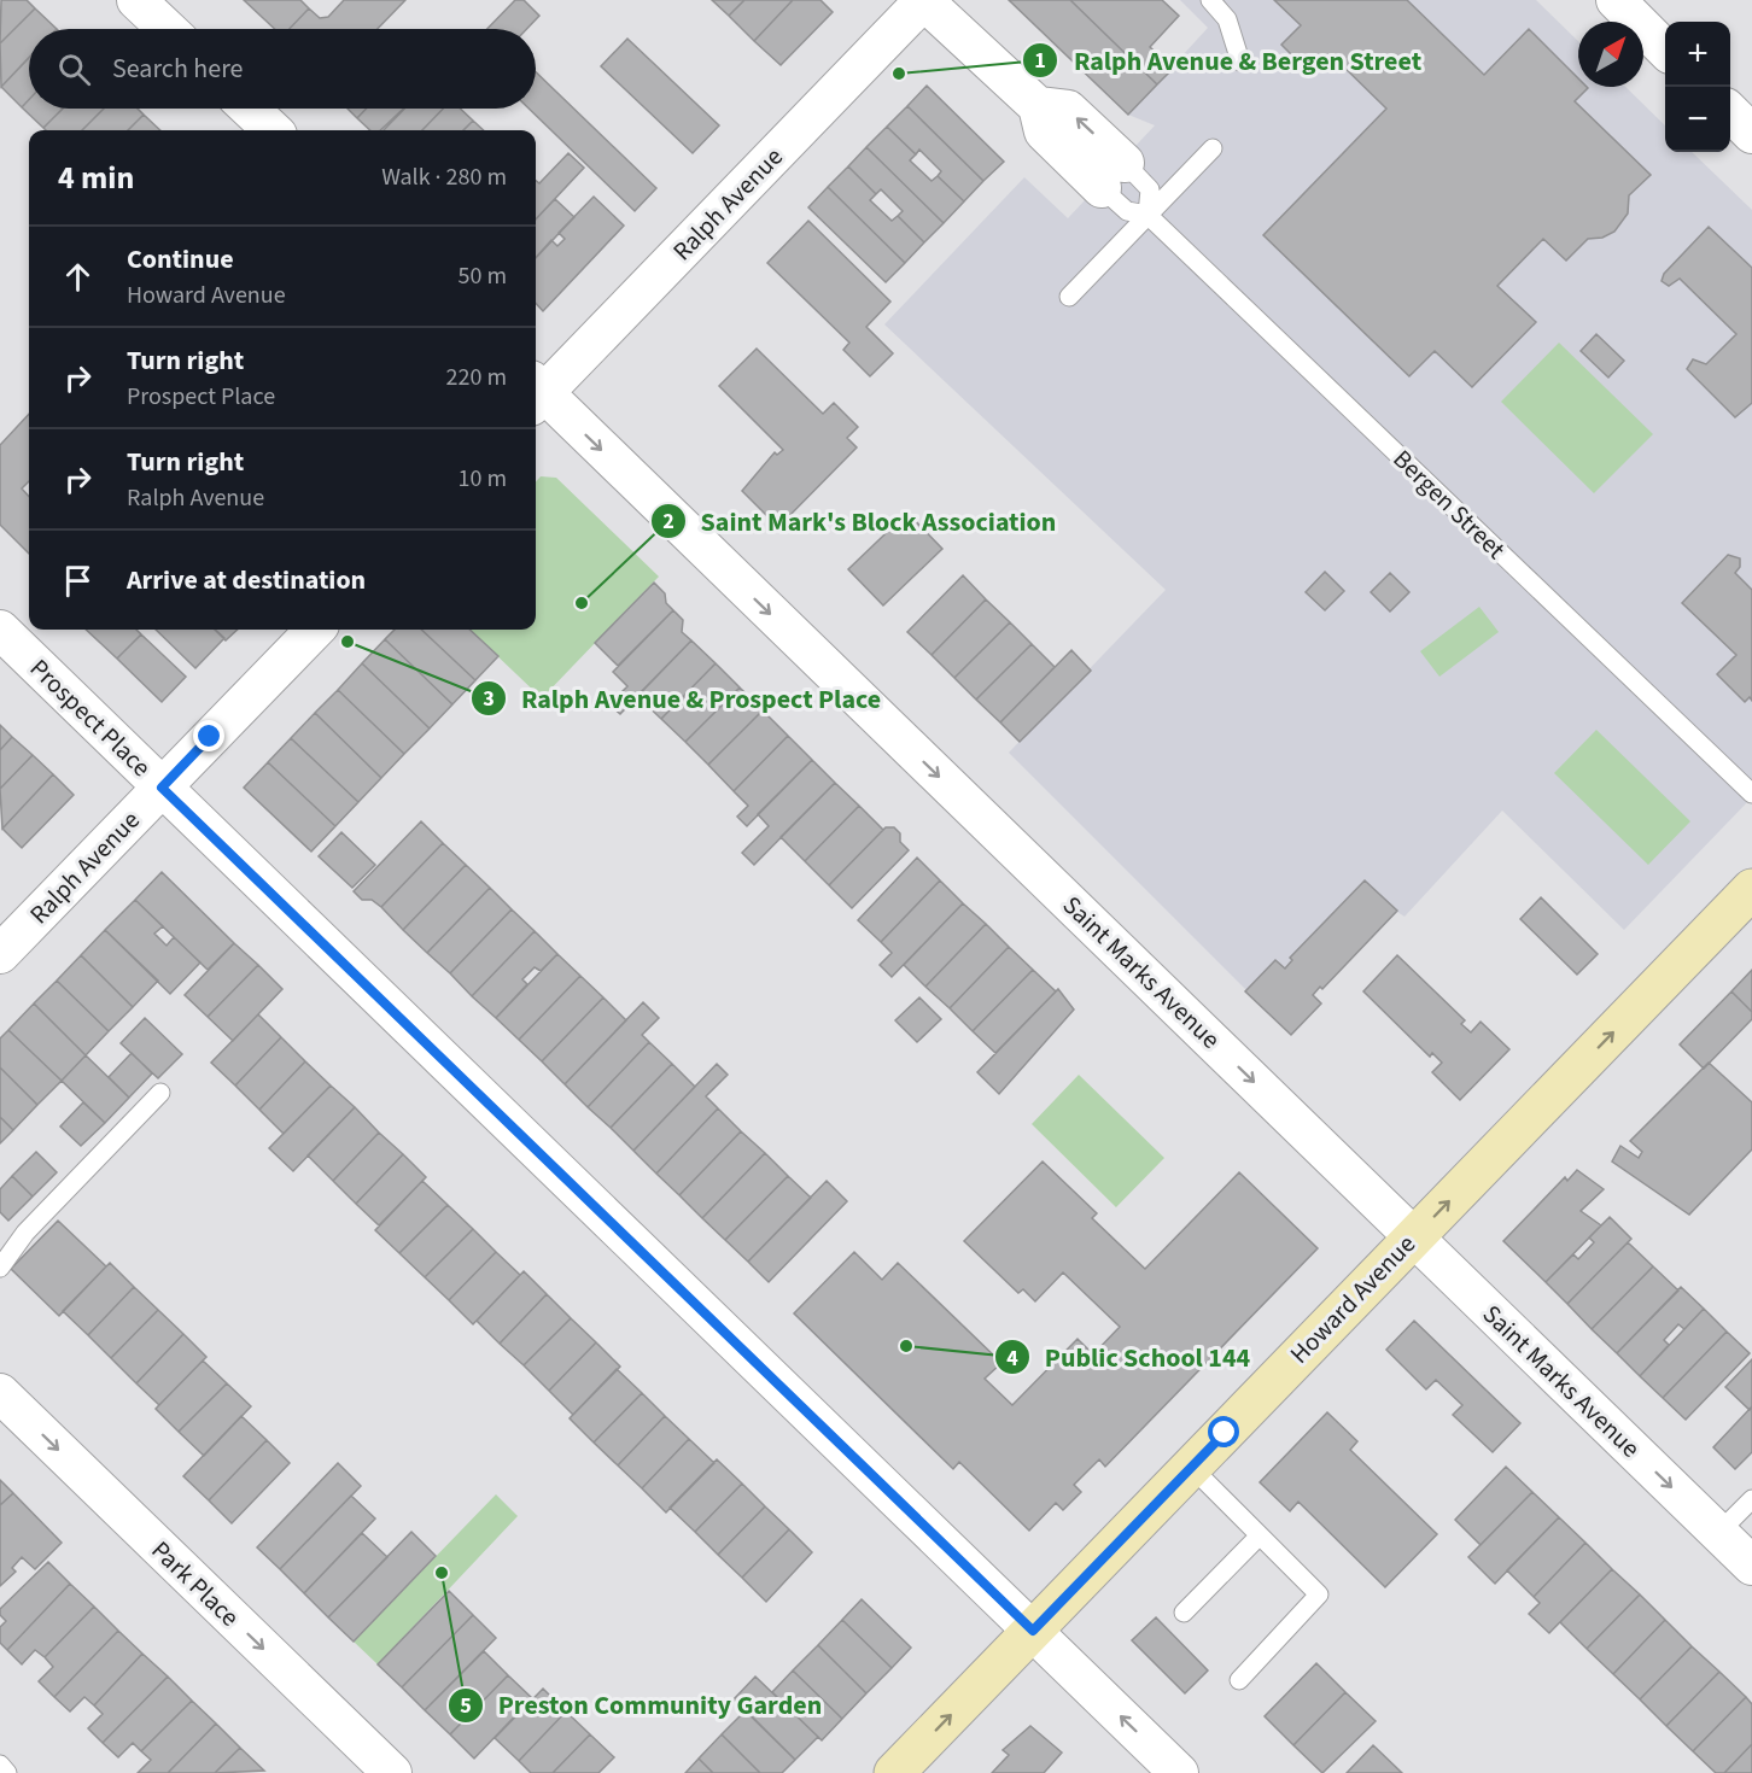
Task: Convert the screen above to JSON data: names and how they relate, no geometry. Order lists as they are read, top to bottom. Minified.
{"streets":{"street":["Ralph Avenue","Bergen Street","Prospect Place","Saint Marks Avenue","Howard Avenue","Park Place"]},"crossings":[["Ralph Avenue","Bergen Street"],["Ralph Avenue","Prospect Place"],["Prospect Place","Howard Avenue"],["Saint Marks Avenue","Howard Avenue"]],"one_way":["Saint Marks Avenue","Howard Avenue","Park Place"],"places":["Ralph Avenue & Bergen Street","Saint Mark's Block Association","Ralph Avenue & Prospect Place","Public School 144","Preston Community Garden"],"north":"top right","page":{"map_buttons":["+","−"],"search":"Search here","heading":["4 min","Walk · 280 m"],"list":[["Continue","Howard Avenue","50 m"],["Turn right","Prospect Place","220 m"],["Turn right","Ralph Avenue","10 m"],"Arrive at destination"]}}
